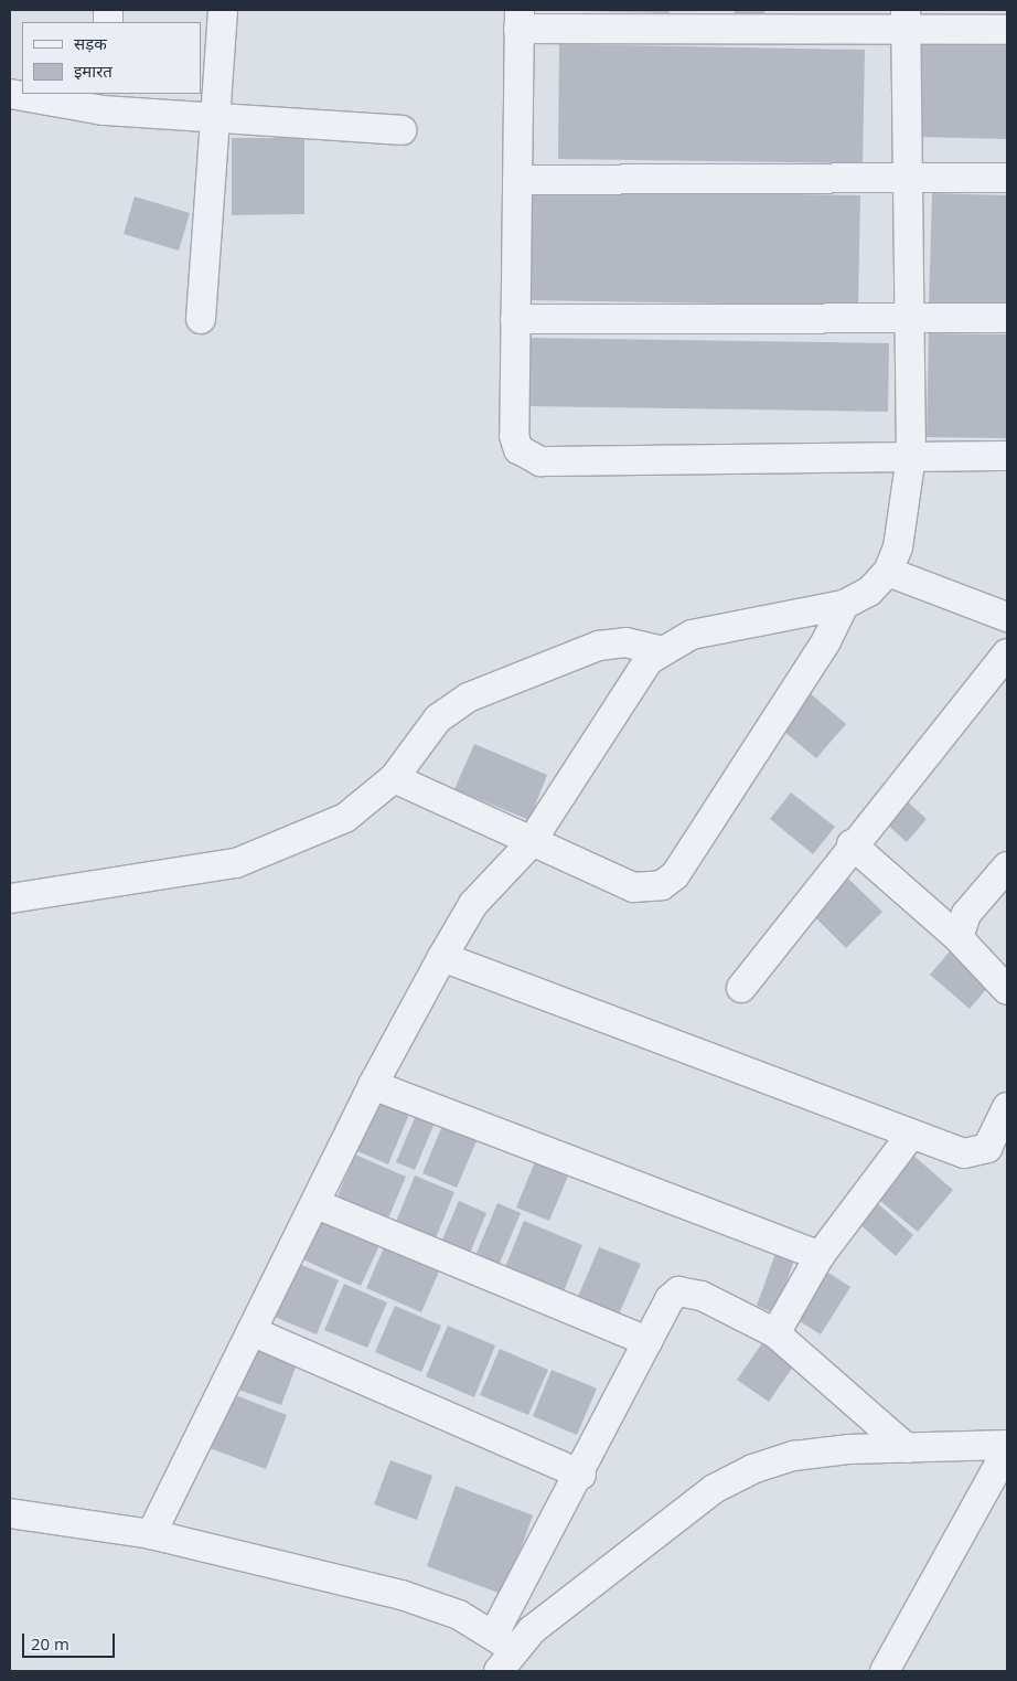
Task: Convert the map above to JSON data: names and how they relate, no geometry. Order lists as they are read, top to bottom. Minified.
{"legend":["सड़क","इमारत"],"scale_bar":"20 m"}
